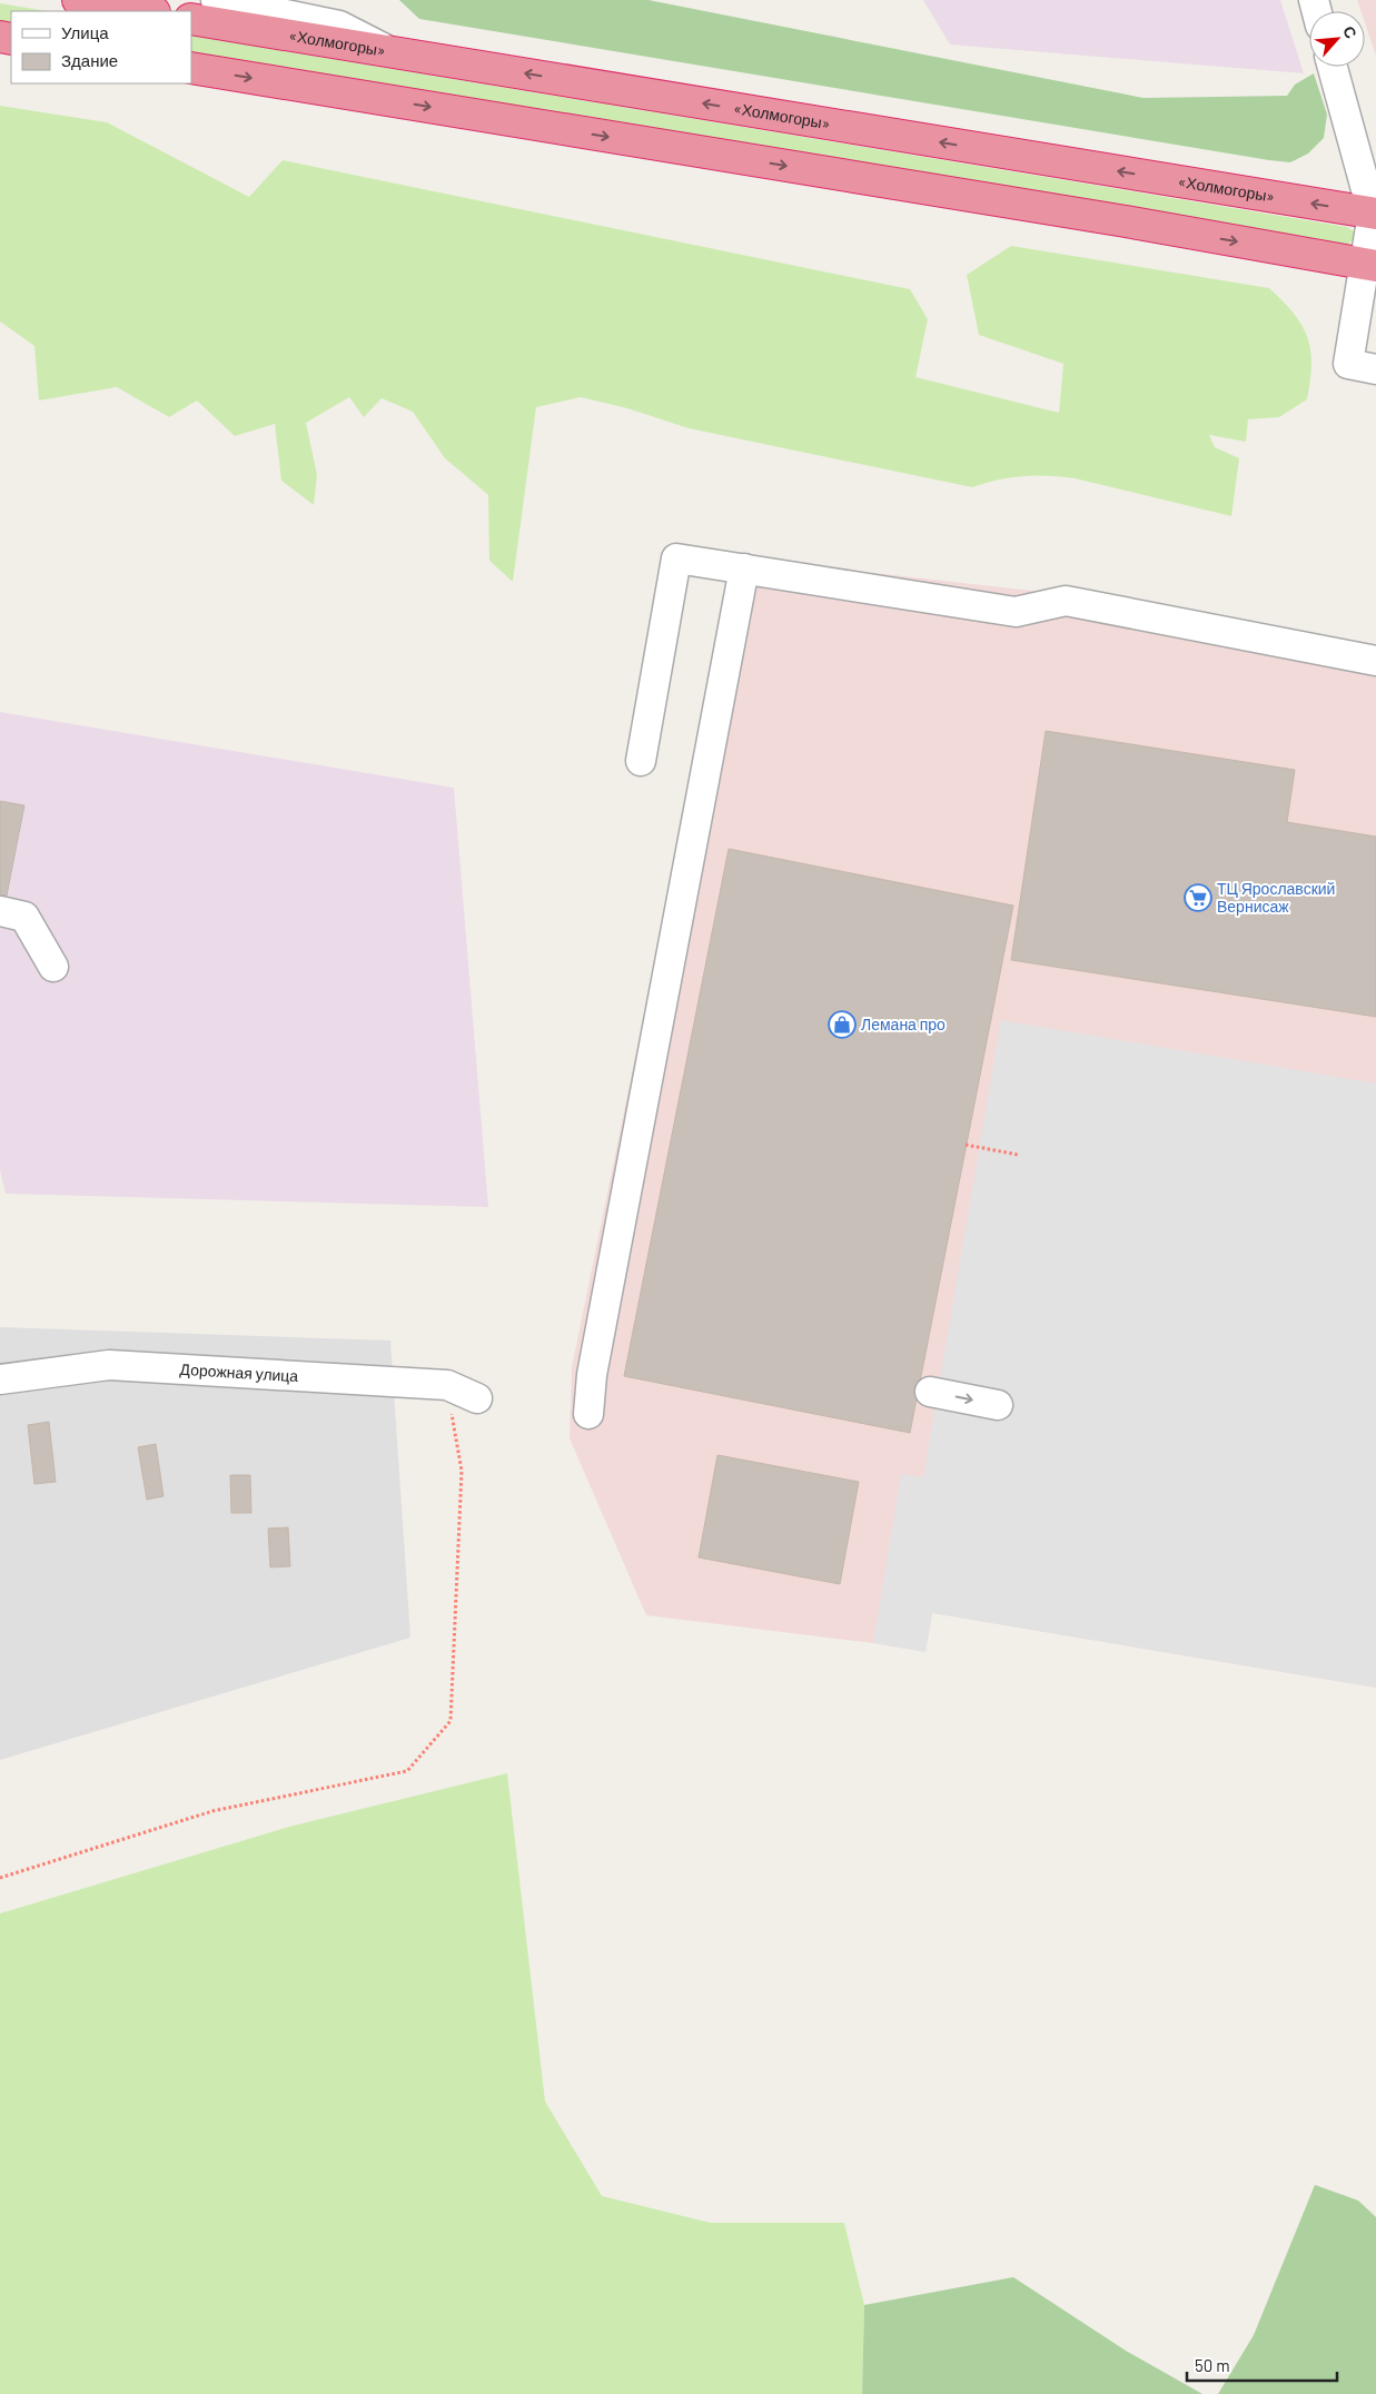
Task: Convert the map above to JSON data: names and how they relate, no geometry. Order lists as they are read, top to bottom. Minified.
{"streets":{"highway":["«Холмогоры»"],"street":["Дорожная улица"]},"places":{"supermarket":["ТЦ Ярославский Вернисаж"],"shop":["Лемана про"]},"legend":["Улица","Здание"],"scale_bar":"50 m","north":"top right"}
